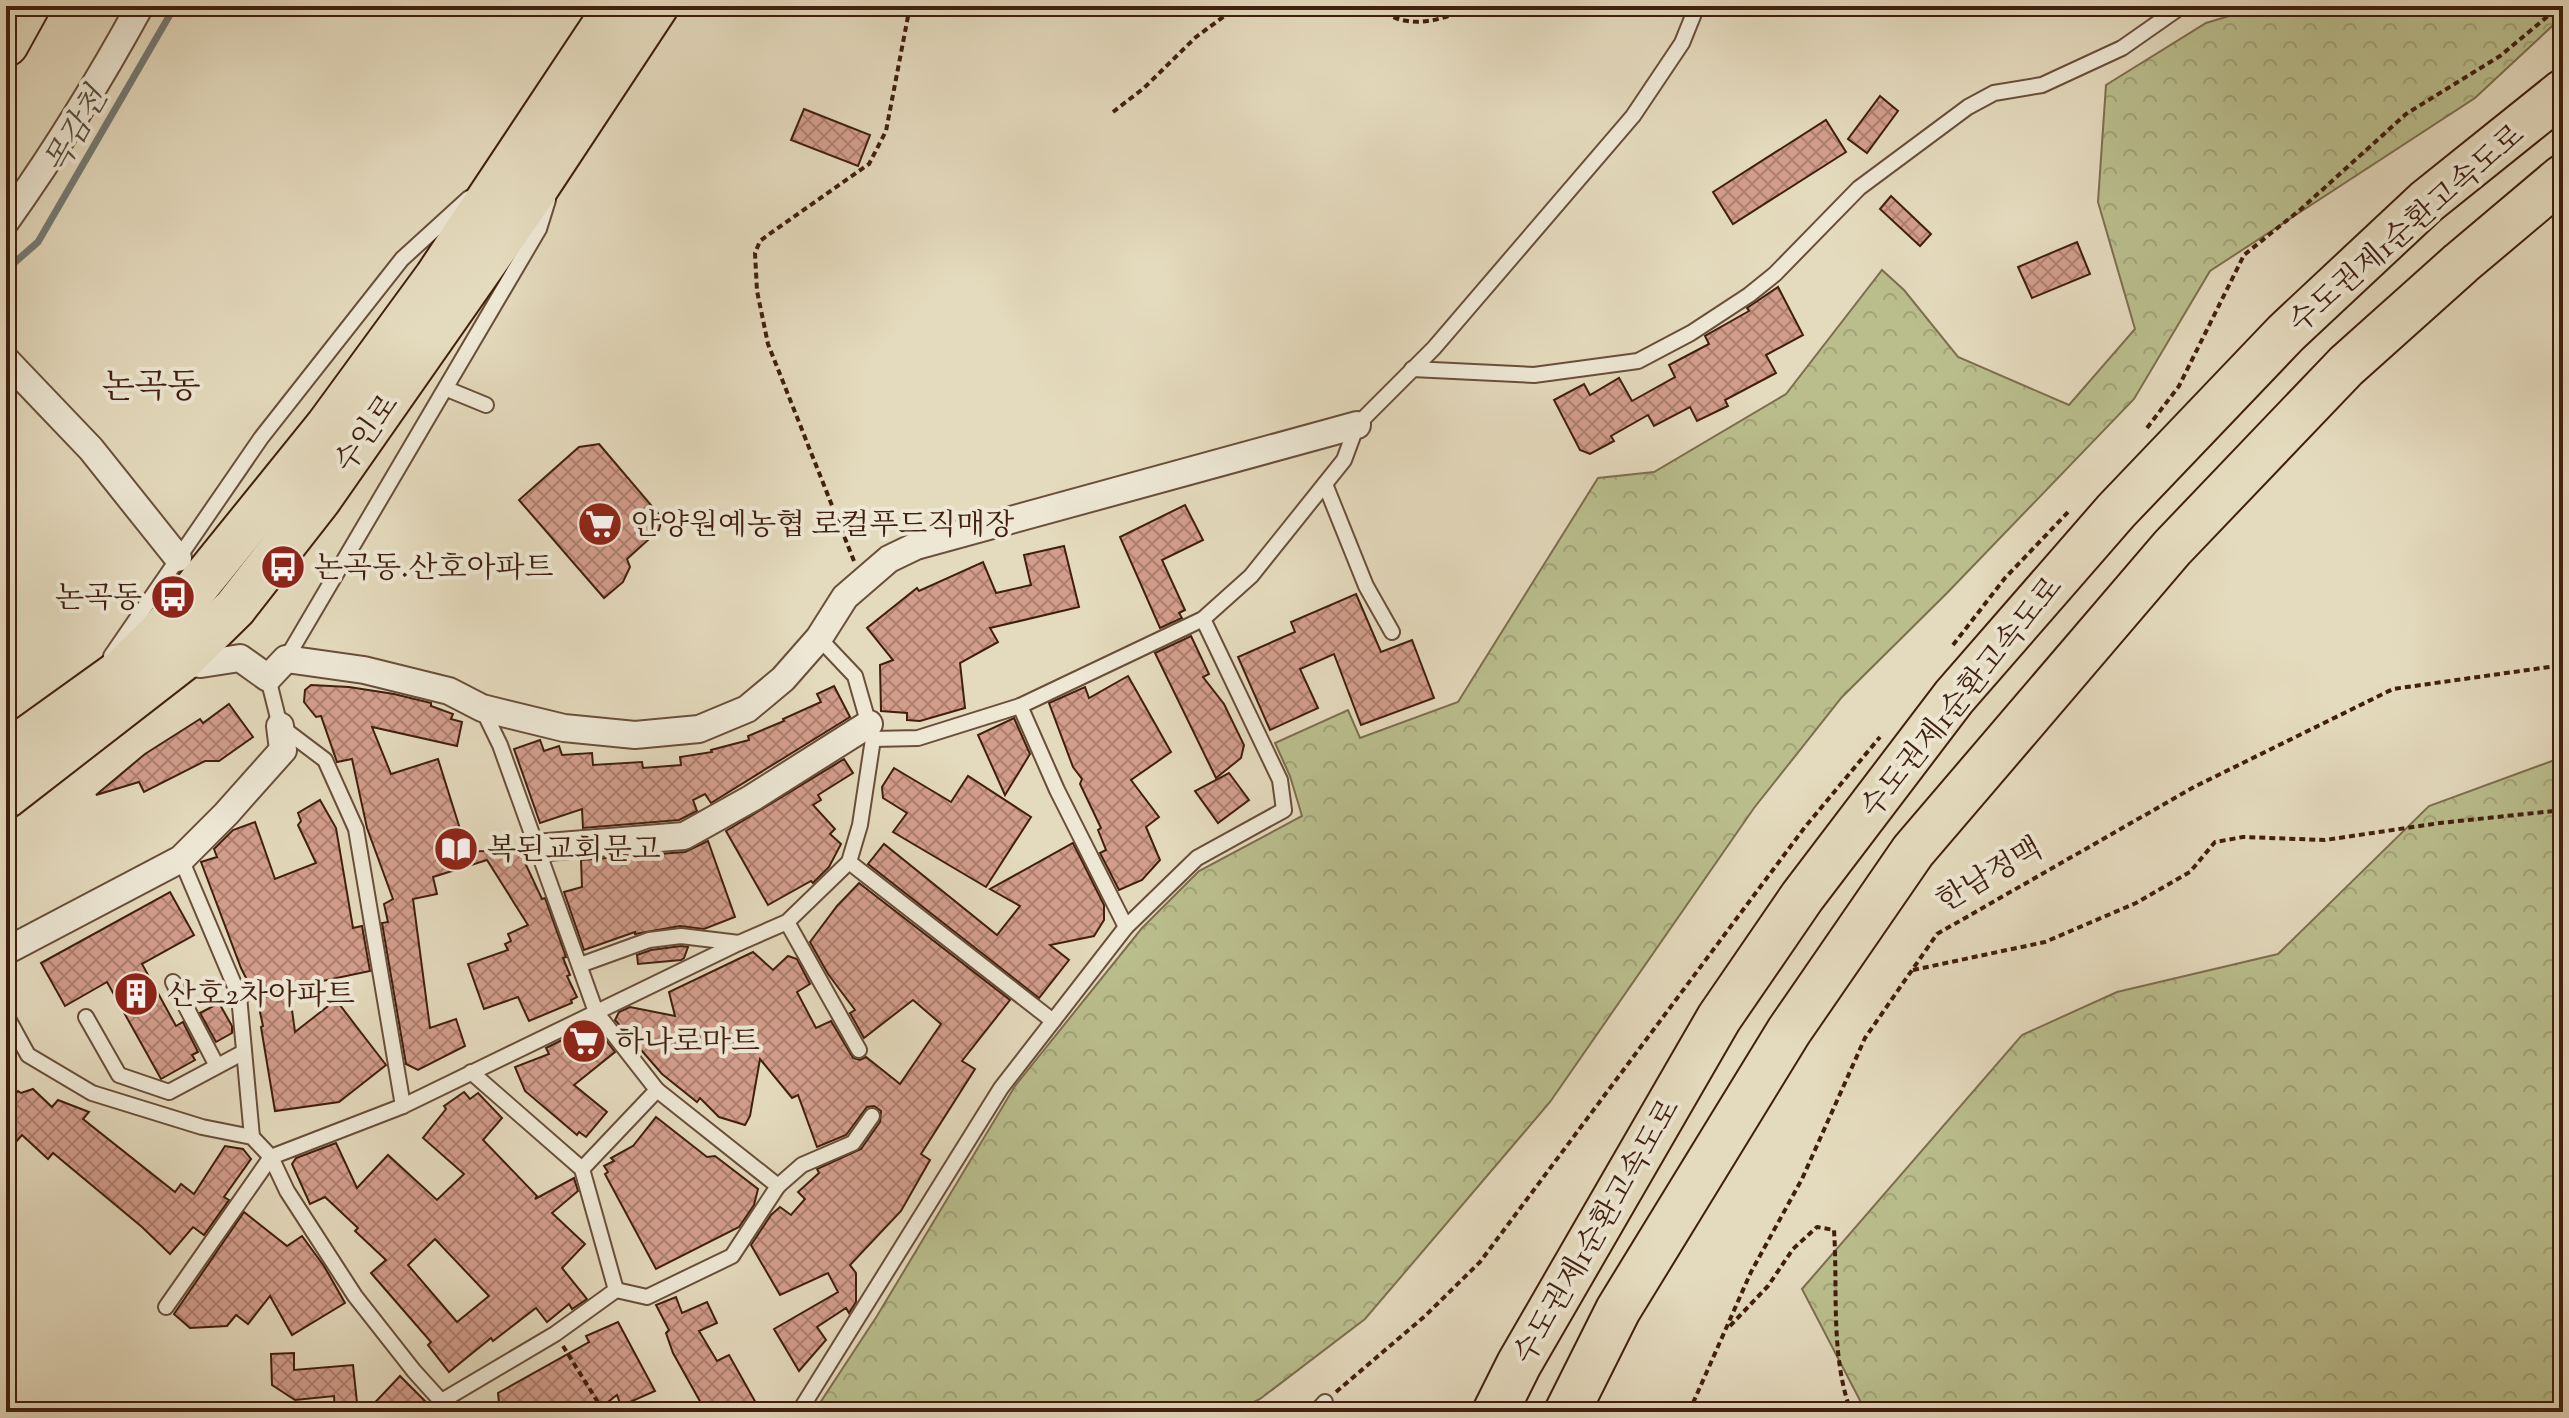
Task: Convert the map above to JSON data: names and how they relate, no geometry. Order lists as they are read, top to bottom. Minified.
{"streets":{"highway":["수도권제1순환고속도로"],"main road":["수인로"],"path":["한남정맥"]},"districts":["논곡동"],"water":["목감천"],"places":{"supermarket":["안양원예농협 로컬푸드직매장","하나로마트"],"bus stop":["논곡동.산호아파트","논곡동"],"library":["복된교회문고"],"building":["산호2차아파트"]}}
